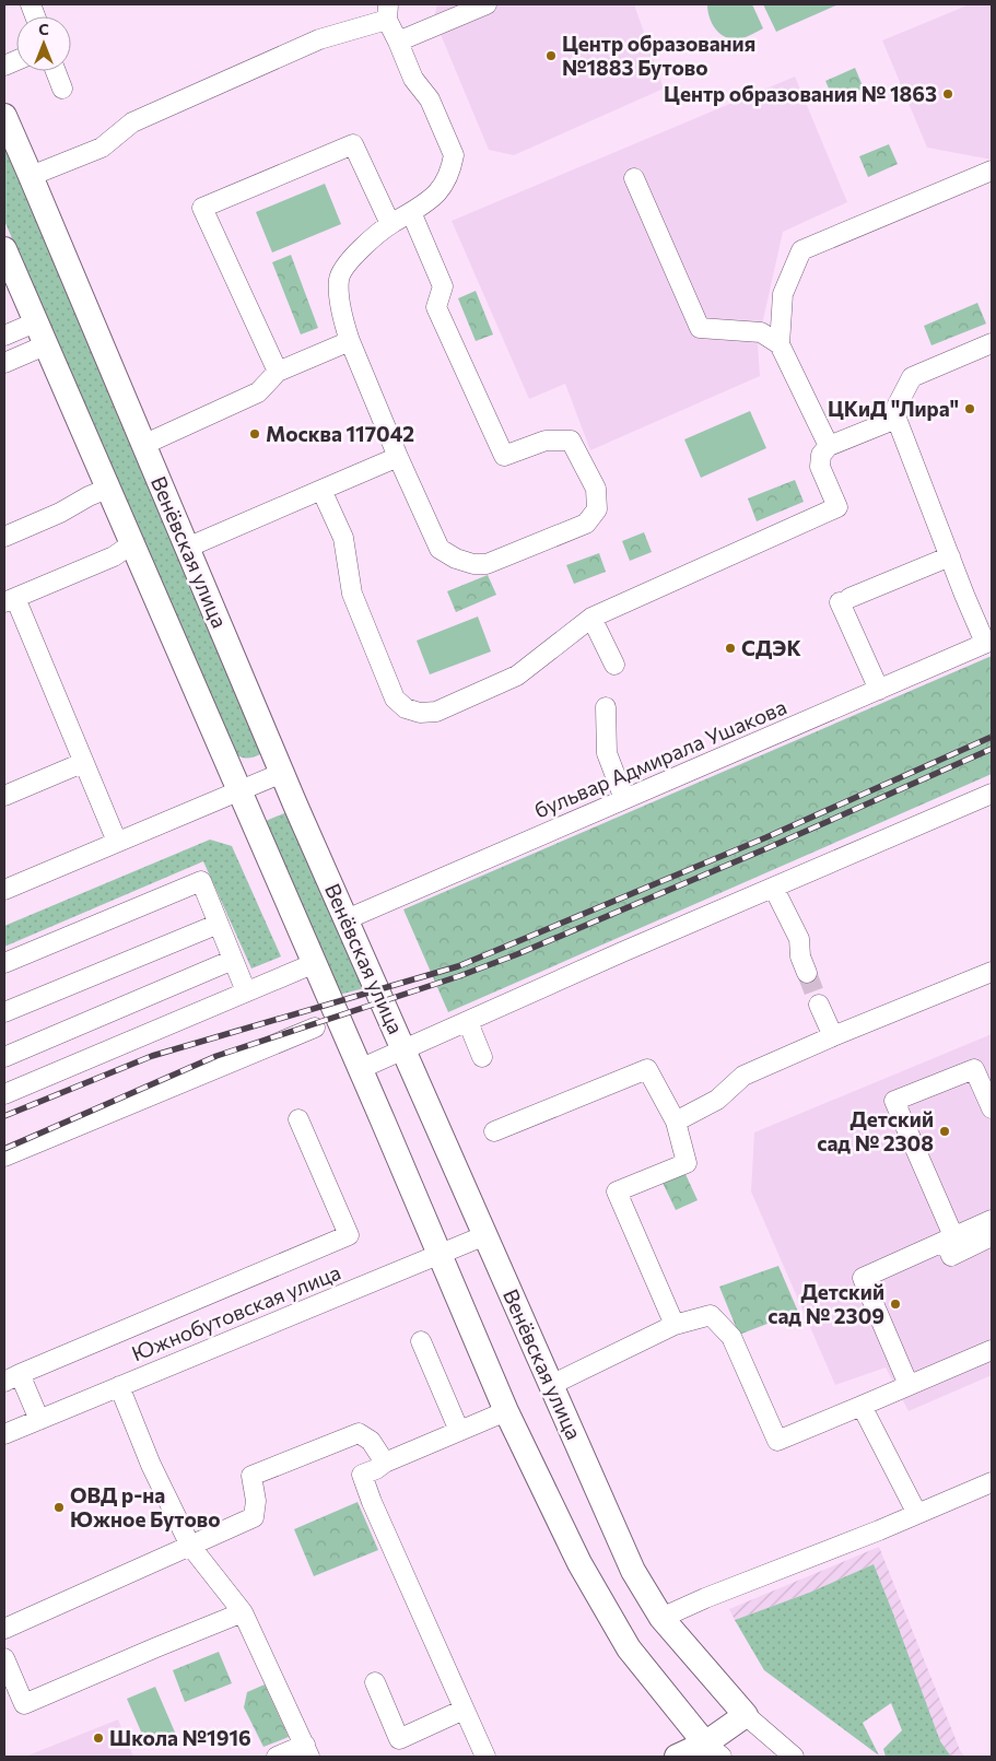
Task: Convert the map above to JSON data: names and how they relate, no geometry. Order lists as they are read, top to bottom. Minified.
{"streets":{"main road":["Венёвская улица"],"street":["бульвар Адмирала Ушакова","Южнобутовская улица"]},"crossings":[["Венёвская улица","бульвар Адмирала Ушакова"],["Венёвская улица","Южнобутовская улица"]],"places":["Центр образования №1883 Бутово","Центр образования № 1863","ЦКиД \"Лира\"","Москва 117042","СДЭК","Детский сад № 2308","Детский сад № 2309","ОВД р-на Южное Бутово","Школа №1916"],"north":"top"}
